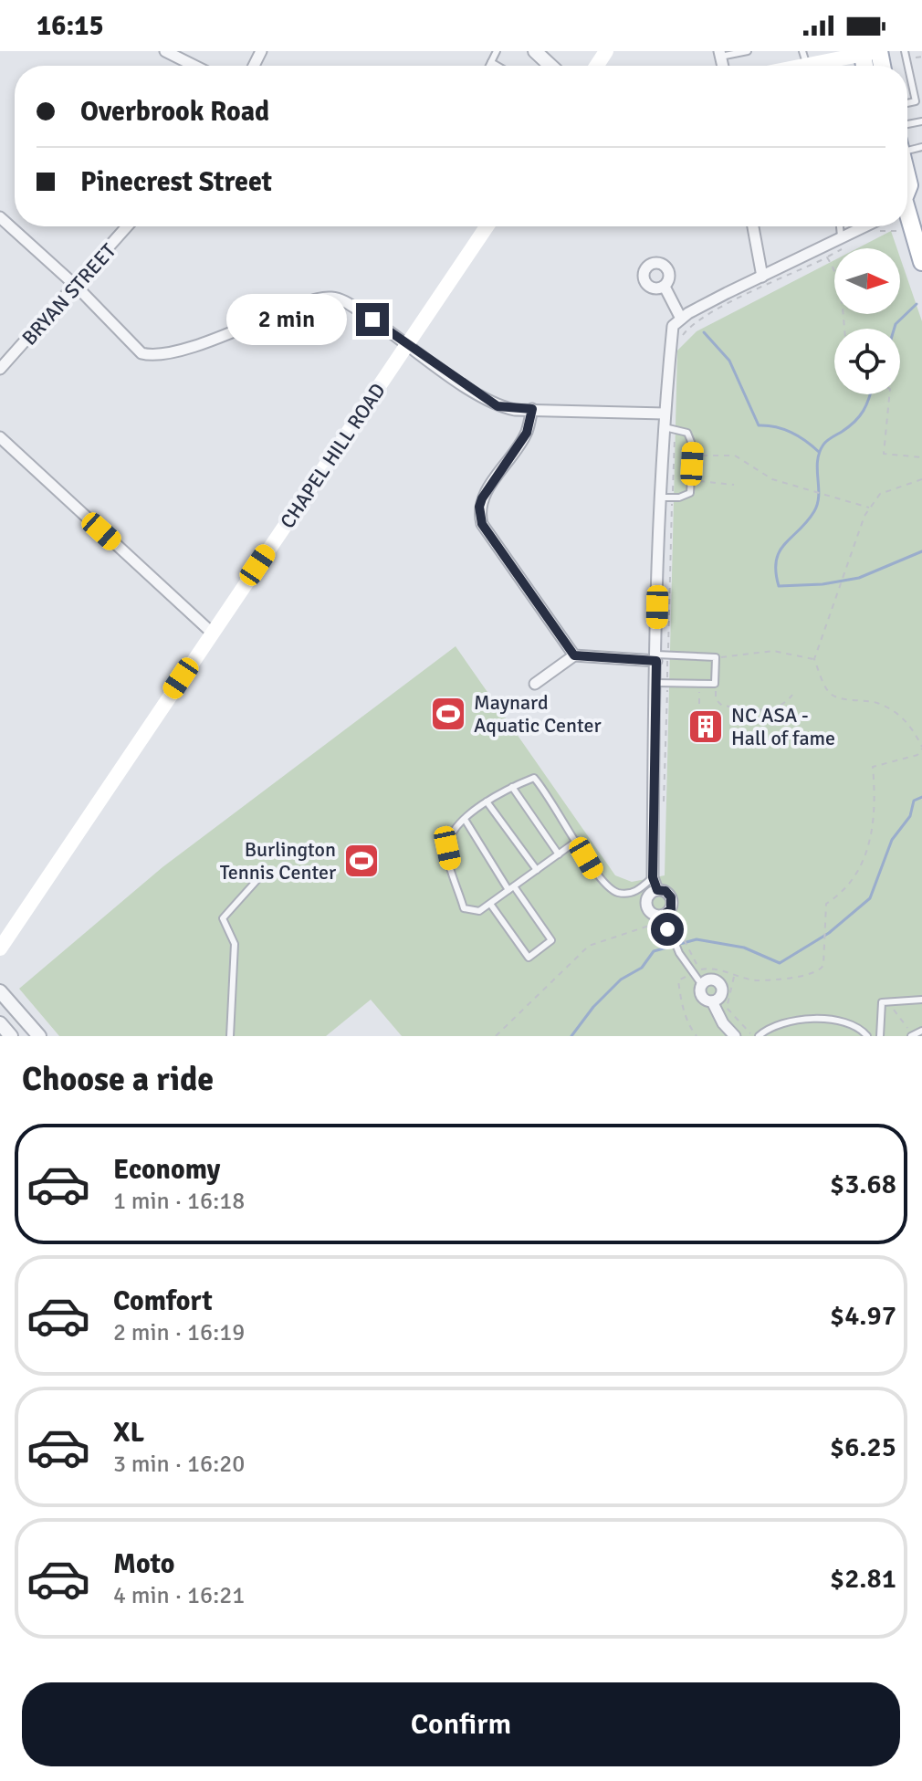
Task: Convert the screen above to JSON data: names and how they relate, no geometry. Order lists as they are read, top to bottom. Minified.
{"streets":{"main road":["CHAPEL HILL ROAD"],"street":["BRYAN STREET"]},"places":{"sports":["Maynard Aquatic Center","Burlington Tennis Center"],"building":["NC ASA - Hall of fame"]},"north":"right","page":{"status":"16:15","banner":["Overbrook Road","Pinecrest Street"],"bubble":"2 min","heading":"Choose a ride","list":[{"name":"Economy","note":"1 min · 16:18","value":"$3.68"},{"name":"Comfort","note":"2 min · 16:19","value":"$4.97"},{"name":"XL","note":"3 min · 16:20","value":"$6.25"},{"name":"Moto","note":"4 min · 16:21","value":"$2.81"}],"buttons":"Confirm"}}
